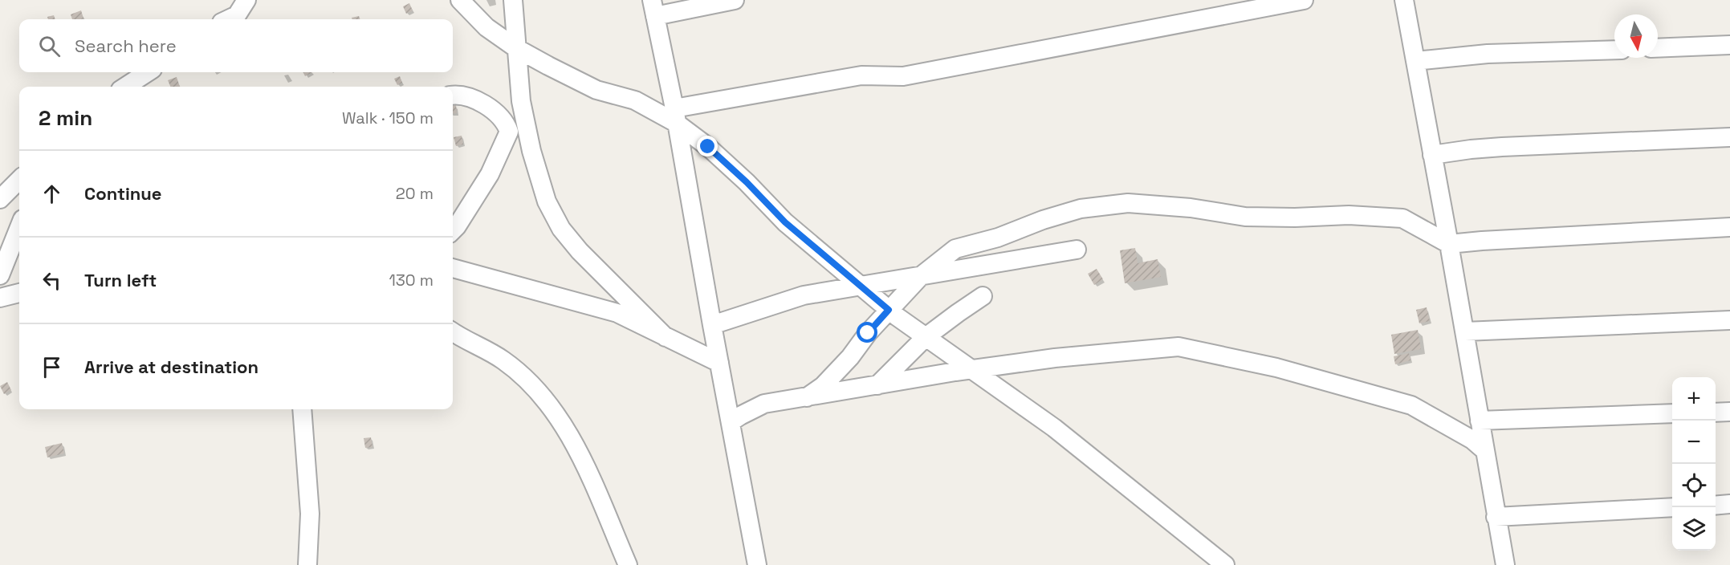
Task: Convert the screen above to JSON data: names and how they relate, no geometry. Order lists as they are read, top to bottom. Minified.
{"north":"bottom","page":{"search":"Search here","heading":["2 min","Walk · 150 m"],"list":[["Continue","20 m"],["Turn left","130 m"],"Arrive at destination"],"map_buttons":["+","−"]}}
